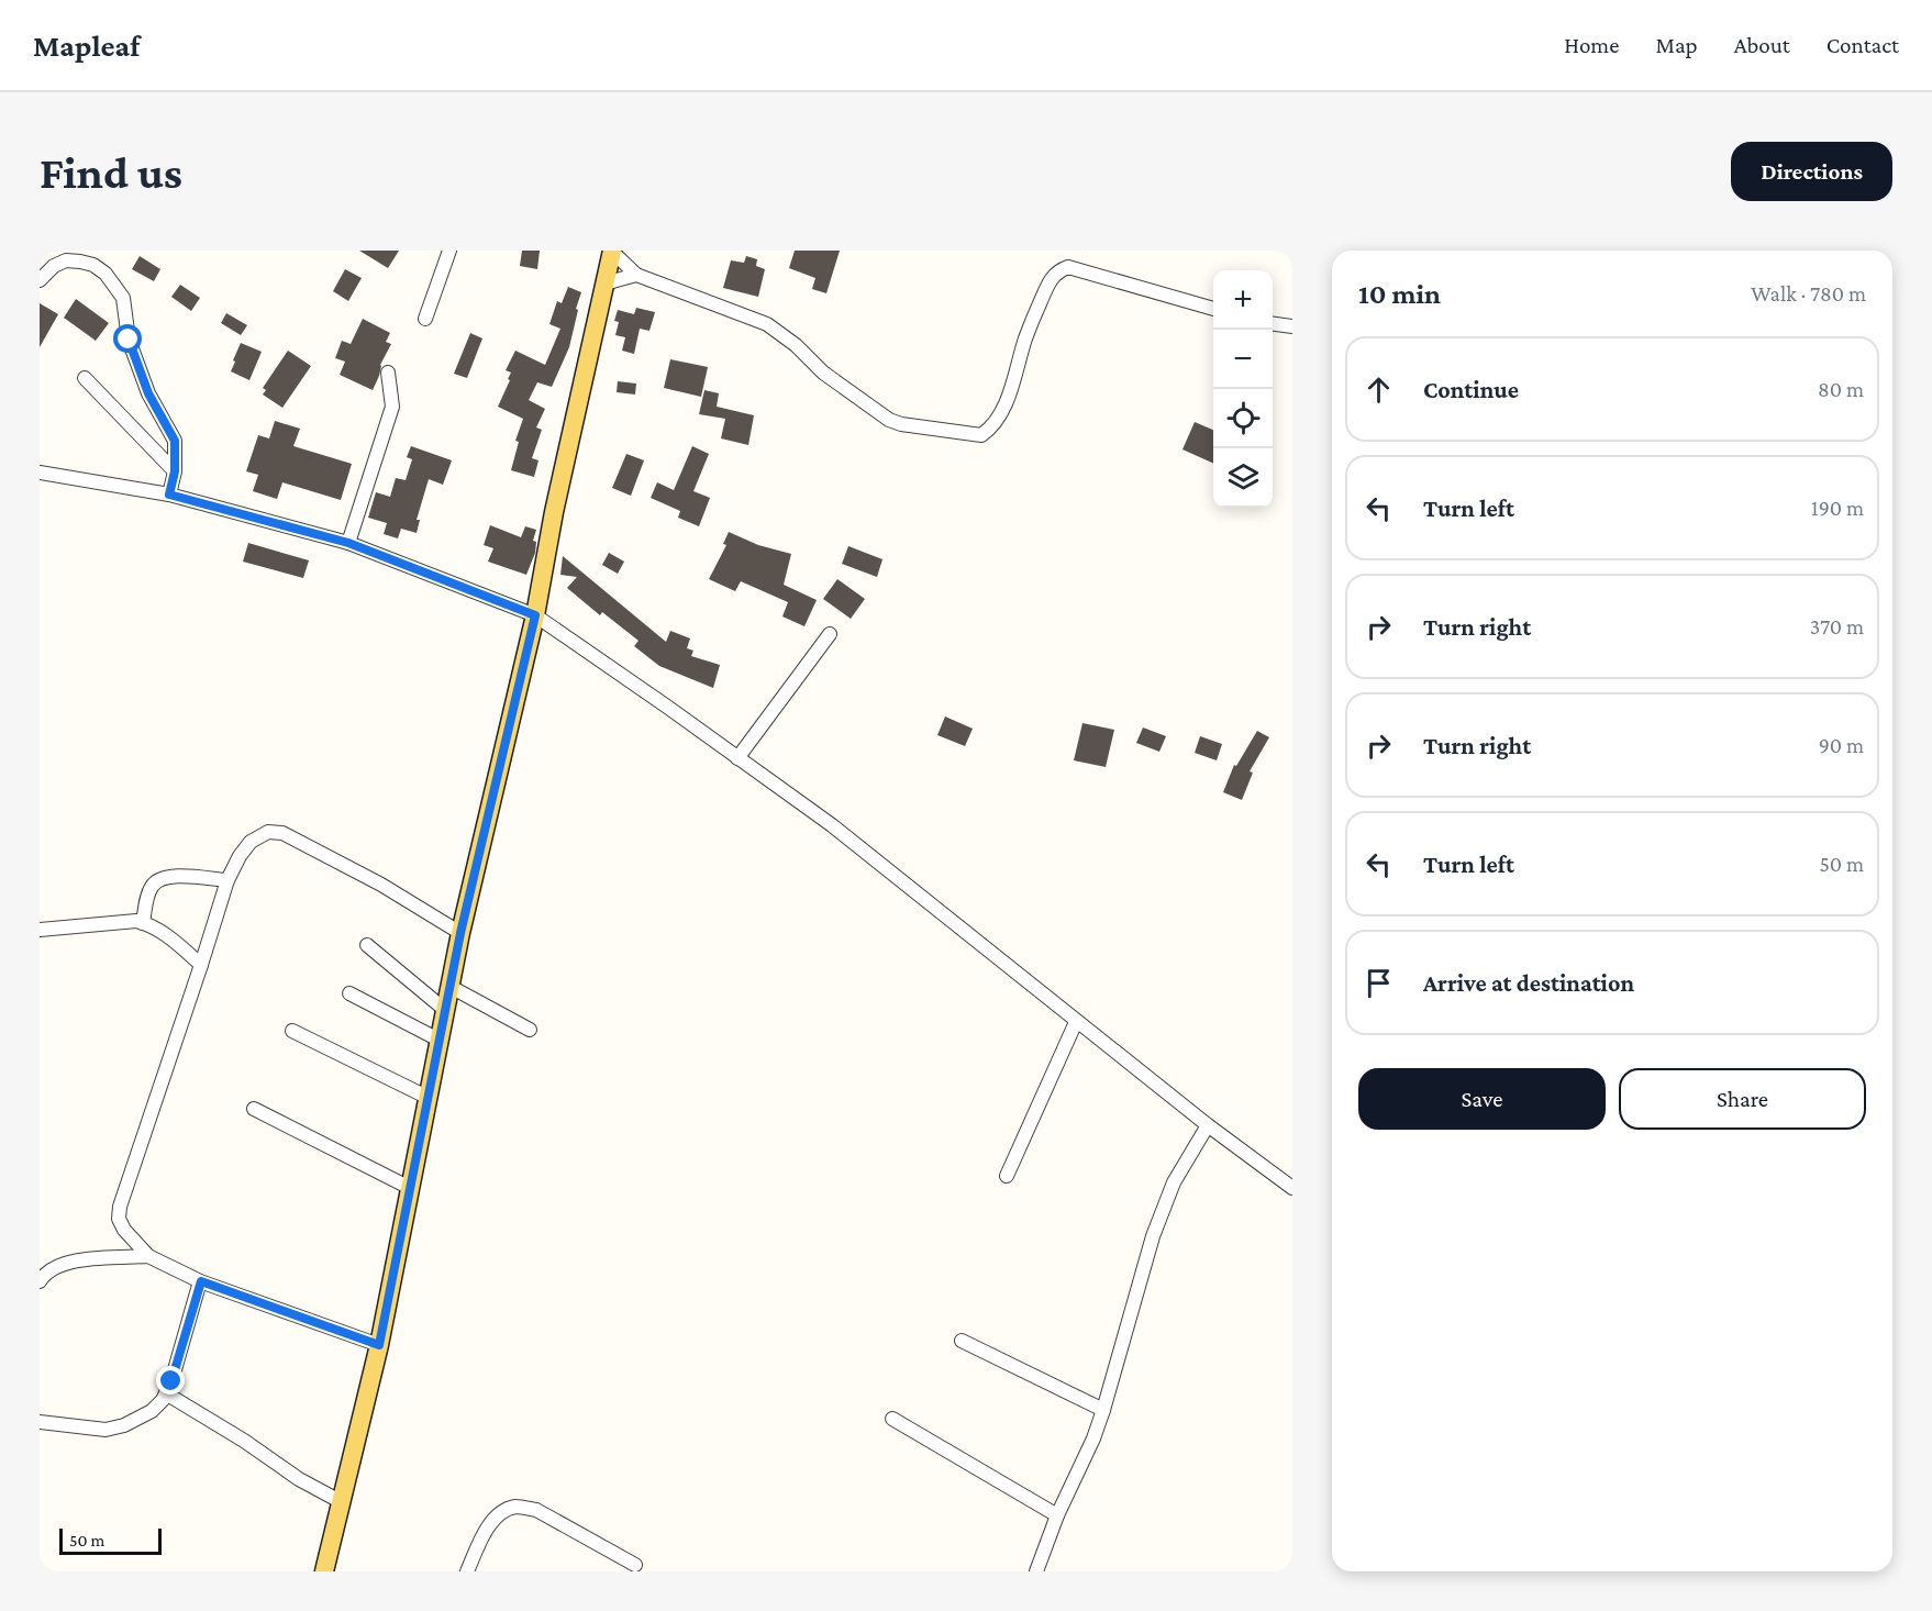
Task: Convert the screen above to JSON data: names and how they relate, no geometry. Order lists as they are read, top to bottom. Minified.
{"scale_bar":"50 m","page":{"header":"Mapleaf","nav":["Home","Map","About","Contact"],"buttons":["Directions",["Save","Share"]],"title":"Find us","heading":["10 min","Walk · 780 m"],"map_buttons":["+","−"],"list":[["Continue","80 m"],["Turn left","190 m"],["Turn right","370 m"],["Turn right","90 m"],["Turn left","50 m"],"Arrive at destination"],"scale":"50 m"}}
